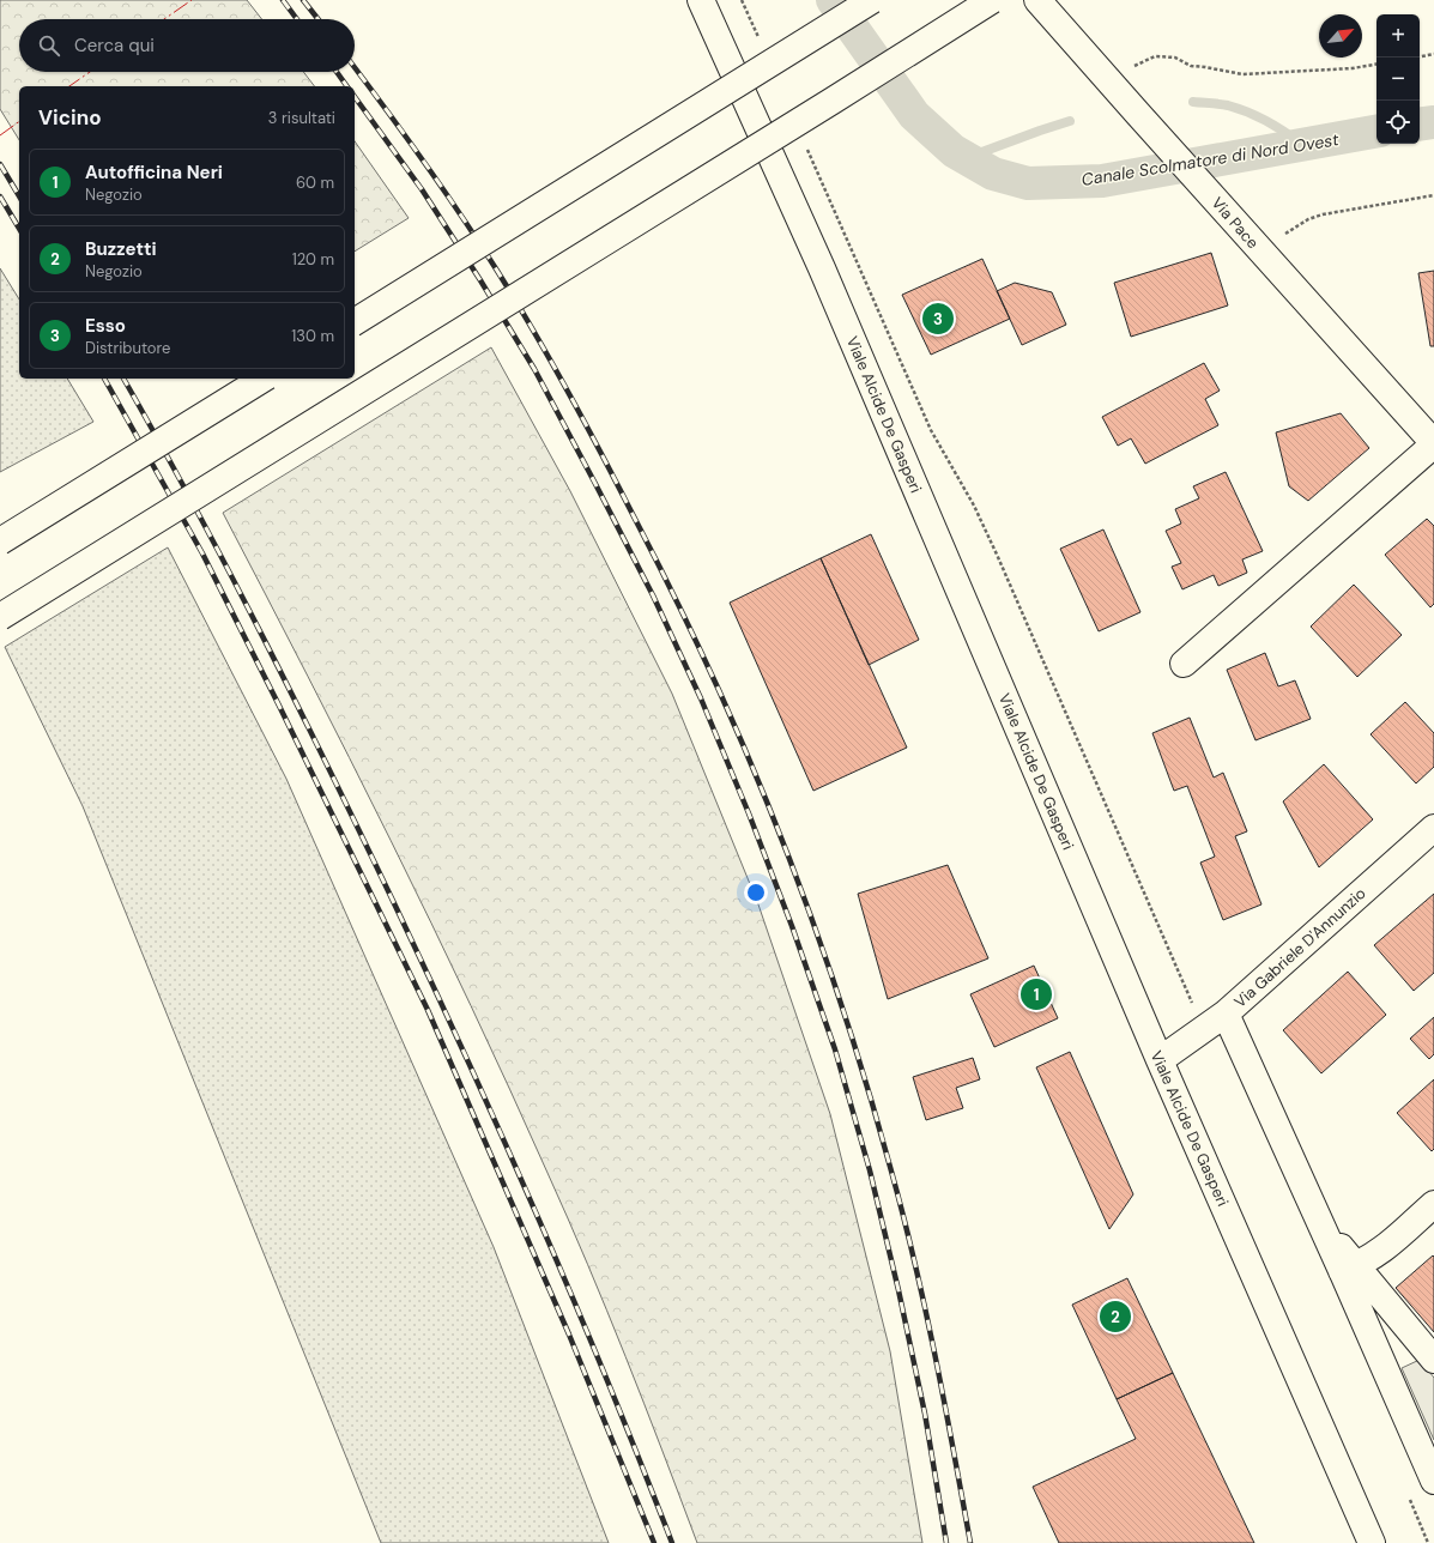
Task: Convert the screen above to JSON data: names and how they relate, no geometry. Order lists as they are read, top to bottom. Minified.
{"streets":{"main road":["Via Pace","Viale Alcide De Gasperi","Via Gabriele D'Annunzio"]},"crossings":[["Viale Alcide De Gasperi","Via Gabriele D'Annunzio"]],"water":["Canale Scolmatore di Nord Ovest"],"north":"top right","page":{"map_buttons":["+","−"],"search":"Cerca qui","heading":["Vicino","3 risultati"],"list":[{"mark":"1","name":"Autofficina Neri","note":"Negozio","value":"60 m"},{"mark":"2","name":"Buzzetti","note":"Negozio","value":"120 m"},{"mark":"3","name":"Esso","note":"Distributore","value":"130 m"}],"pins":["3","1","2"]}}
